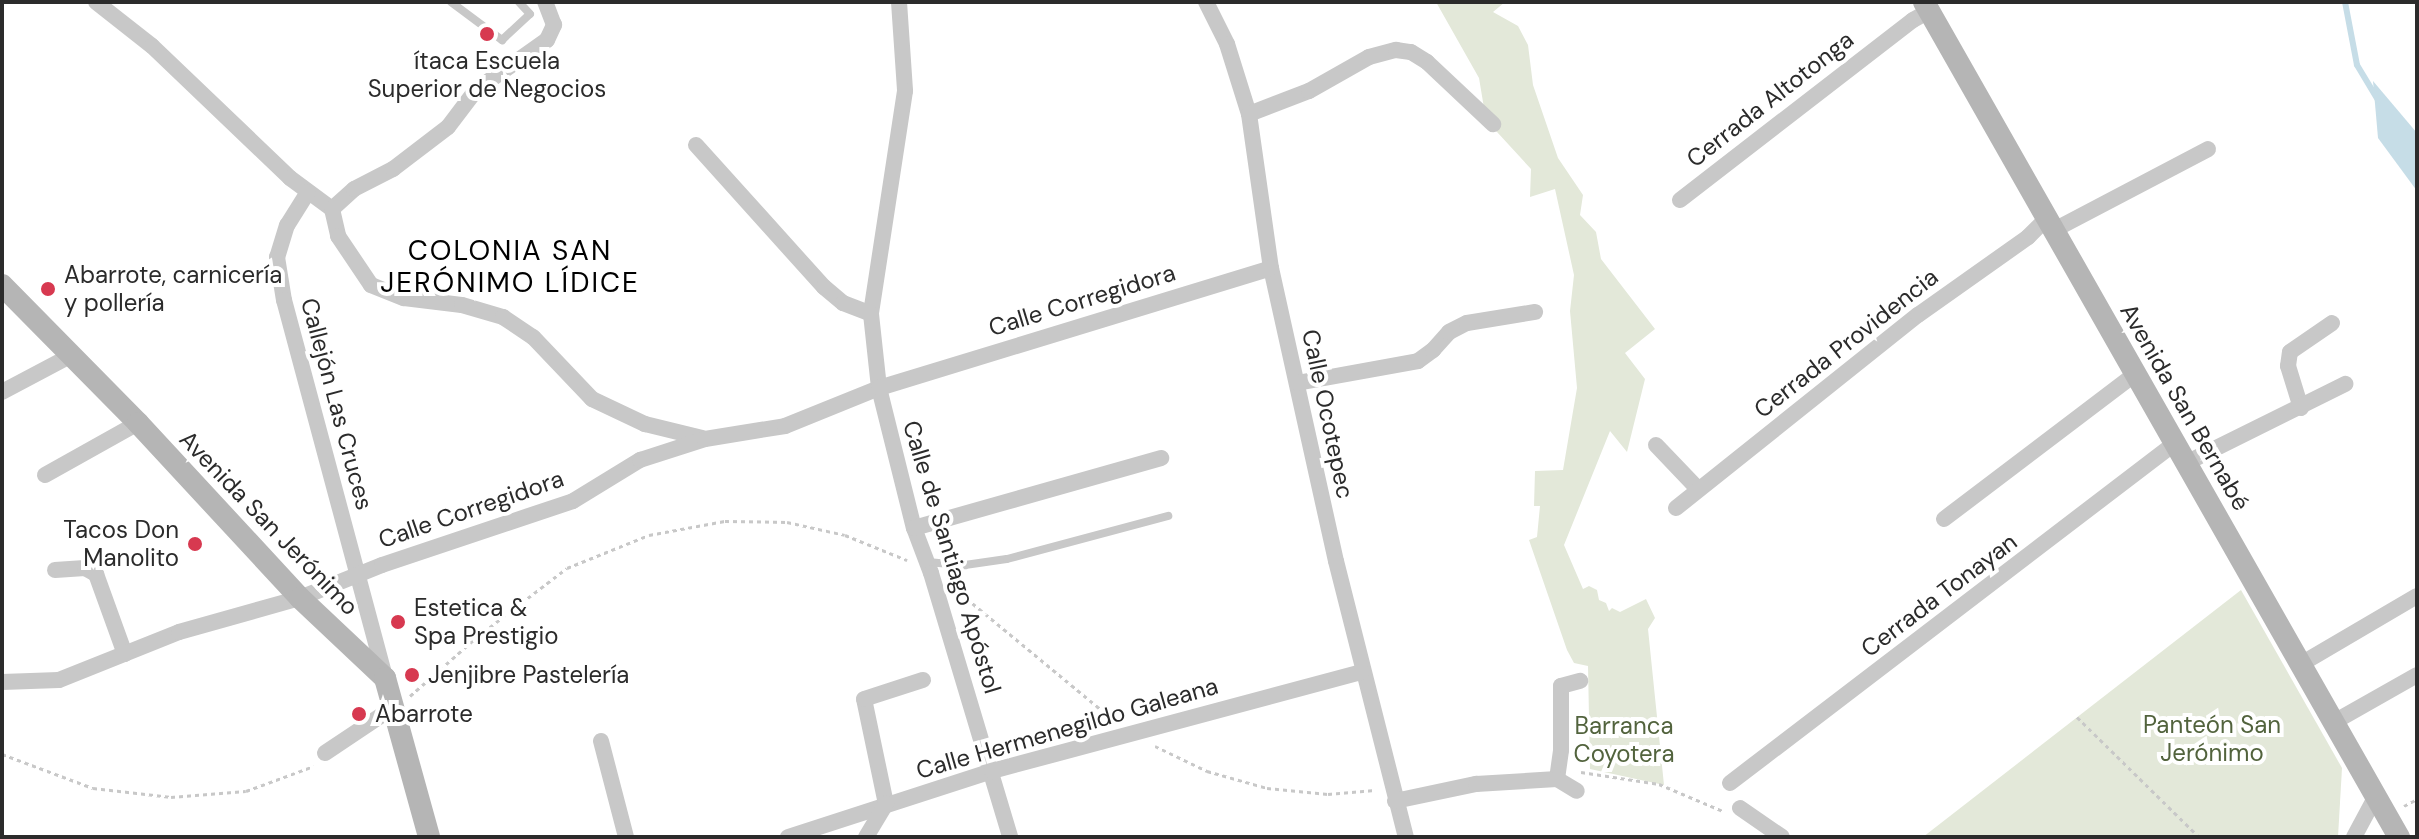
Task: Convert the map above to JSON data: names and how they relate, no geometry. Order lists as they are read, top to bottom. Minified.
{"streets":{"main road":["Avenida San Bernabé","Avenida San Jerónimo"],"street":["Cerrada Altotonga","Calle Corregidora","Cerrada Providencia","Callejón Las Cruces","Calle Ocotepec","Calle de Santiago Apóstol","Cerrada Tonayan","Calle Hermenegildo Galeana"]},"crossings":[["Cerrada Altotonga","Avenida San Bernabé"],["Calle Corregidora","Callejón Las Cruces"],["Calle Corregidora","Calle Ocotepec"],["Calle Corregidora","Avenida San Jerónimo"],["Calle Corregidora","Calle de Santiago Apóstol"],["Cerrada Providencia","Avenida San Bernabé"],["Callejón Las Cruces","Avenida San Jerónimo"],["Avenida San Bernabé","Cerrada Tonayan"],["Calle Ocotepec","Calle Hermenegildo Galeana"],["Calle de Santiago Apóstol","Calle Hermenegildo Galeana"]],"districts":["COLONIA SAN JERÓNIMO LÍDICE"],"parks":["Panteón San Jerónimo","Barranca Coyotera"],"places":["ítaca Escuela Superior de Negocios","Abarrote, carnicería y pollería","Tacos Don Manolito","Estetica & Spa Prestigio","Jenjibre Pastelería","Abarrote"]}
